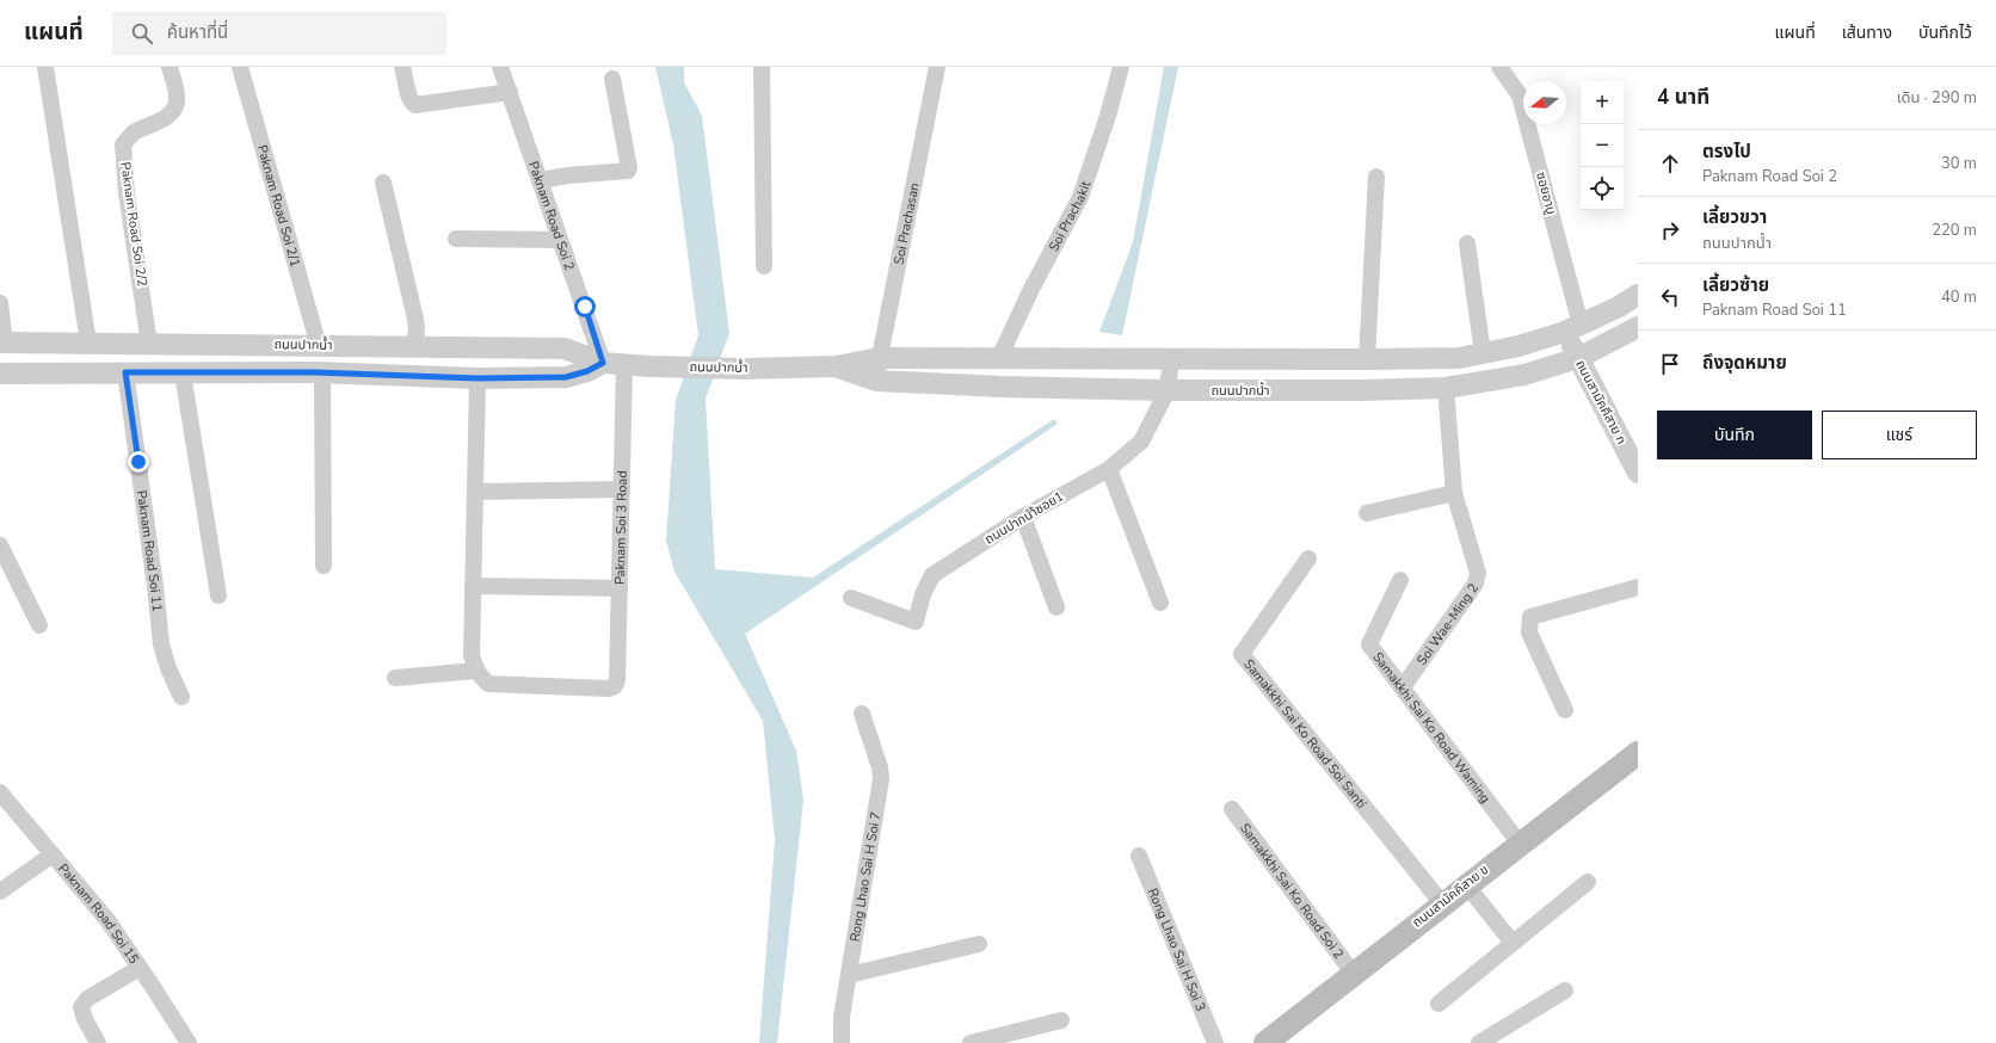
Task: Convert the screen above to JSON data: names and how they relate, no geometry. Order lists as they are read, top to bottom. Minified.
{"streets":{"main road":["ถนนสามัคคีสาย ข"],"street":["ซอยอาบู","Paknam Road Soi 2/1","Paknam Road Soi 2","Soi Prachakit","Paknam Road Soi 2/2","Soi Prachasan","ถนนปากน้ำ","ถนนสามัคคีสาย ก","ถนนปากนำ้ซอย1","Paknam Soi 3 Road","Paknam Road Soi 11","Soi Wae-Ming 2","Samakkhi Sai Ko Road Waming","Samakkhi Sai Ko Road Soi Santi","Rong Lhao Sai H Soi 7","Samakkhi Sai Ko Road Soi 2","Paknam Road Soi 15","Rong Lhao Sai H Soi 3"]},"crossings":[["ซอยอาบู","ถนนปากน้ำ"],["ซอยอาบู","ถนนสามัคคีสาย ก"],["Paknam Road Soi 2/1","ถนนปากน้ำ"],["Paknam Road Soi 2","ถนนปากน้ำ"],["Paknam Road Soi 2","Paknam Soi 3 Road"],["Soi Prachakit","ถนนปากน้ำ"],["Paknam Road Soi 2/2","ถนนปากน้ำ"],["Soi Prachasan","ถนนปากน้ำ"],["ถนนปากน้ำ","ถนนสามัคคีสาย ก"],["ถนนปากน้ำ","ถนนปากนำ้ซอย1"],["ถนนปากน้ำ","Paknam Soi 3 Road"],["ถนนปากน้ำ","Paknam Road Soi 11"],["ถนนปากน้ำ","Soi Wae-Ming 2"],["Soi Wae-Ming 2","Samakkhi Sai Ko Road Waming"],["Samakkhi Sai Ko Road Waming","ถนนสามัคคีสาย ข"],["Samakkhi Sai Ko Road Soi Santi","ถนนสามัคคีสาย ข"],["Samakkhi Sai Ko Road Soi 2","ถนนสามัคคีสาย ข"]],"north":"left","page":{"header":"แผนที่","search":"ค้นหาที่นี่","nav":["แผนที่","เส้นทาง","บันทึกไว้"],"heading":["4 นาที","เดิน · 290 m"],"map_buttons":["+","−"],"list":[["ตรงไป","Paknam Road Soi 2","30 m"],["เลี้ยวขวา","ถนนปากน้ำ","220 m"],["เลี้ยวซ้าย","Paknam Road Soi 11","40 m"],"ถึงจุดหมาย"],"buttons":["บันทึก","แชร์"]}}
